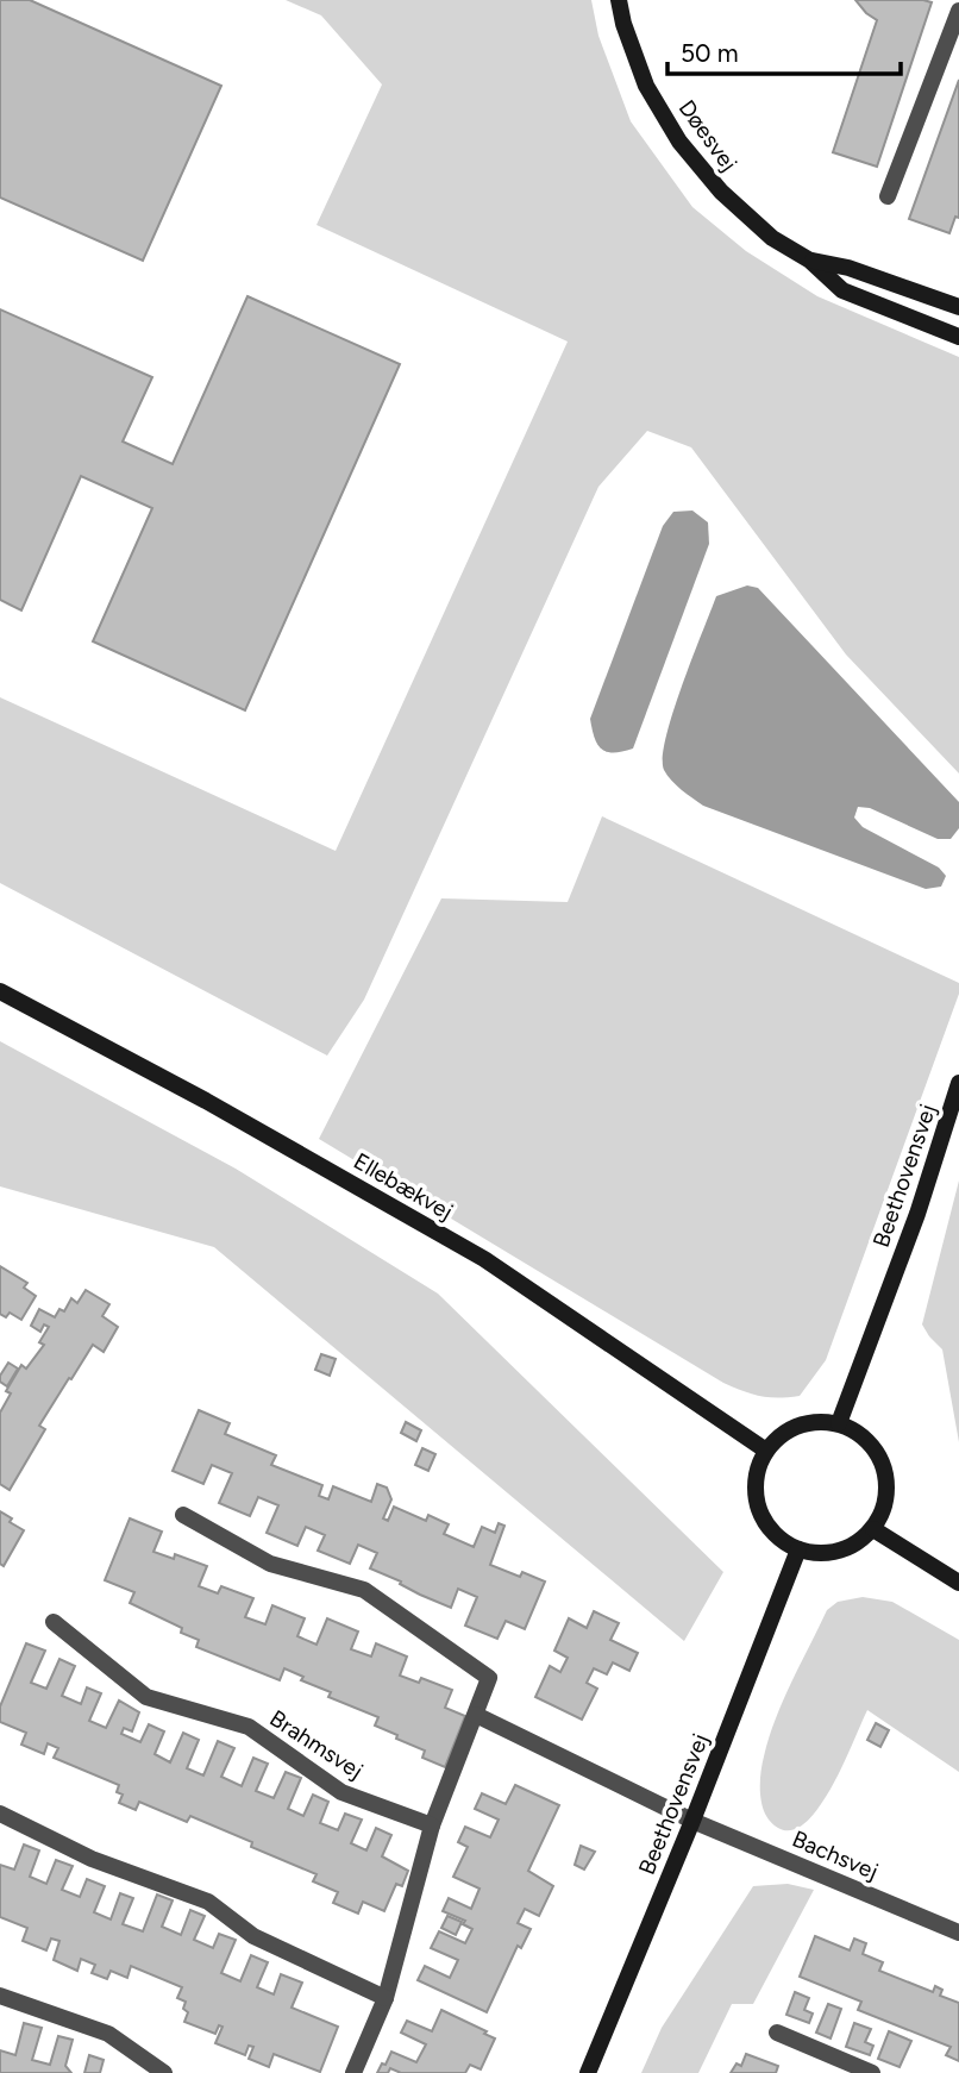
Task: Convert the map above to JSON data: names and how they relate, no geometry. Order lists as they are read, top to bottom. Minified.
{"streets":{"street":["Døesvej","Beethovensvej","Ellebækvej","Brahmsvej","Bachsvej"]},"crossings":[["Beethovensvej","Ellebækvej"],["Beethovensvej","Bachsvej"]],"scale_bar":"50 m"}
